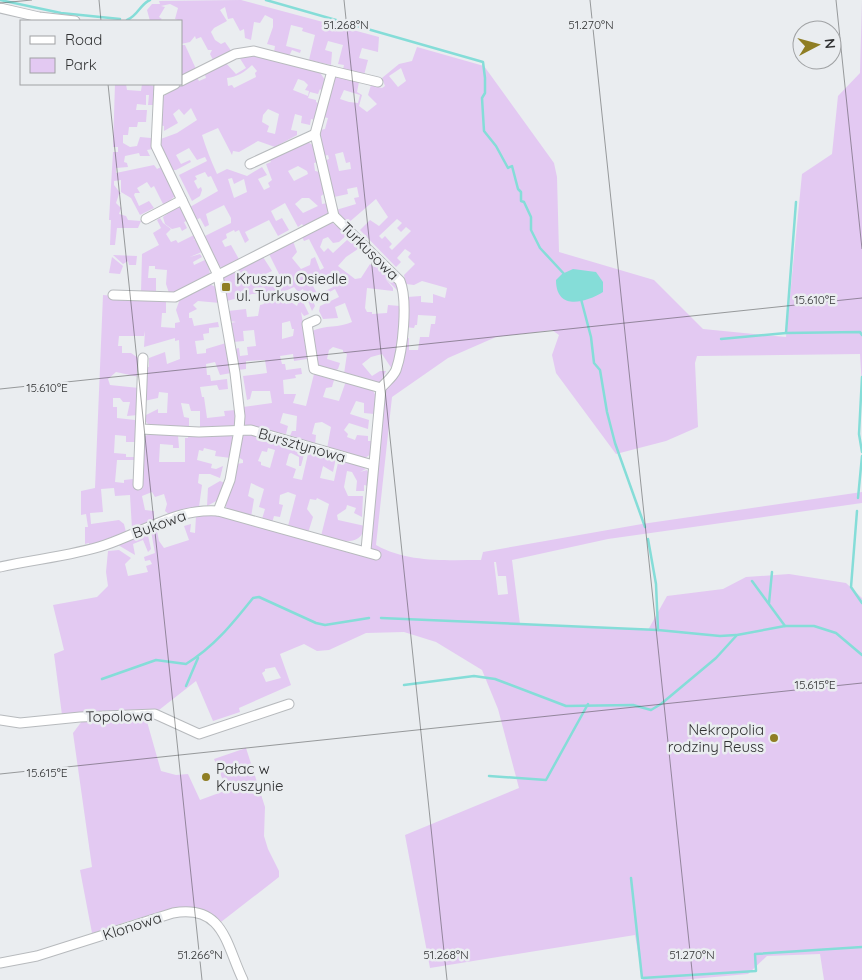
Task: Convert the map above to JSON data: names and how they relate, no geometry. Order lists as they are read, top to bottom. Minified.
{"streets":{"street":["Turkusowa","Bursztynowa","Bukowa","Topolowa","Klonowa"]},"crossings":[["Turkusowa","Bursztynowa"],["Turkusowa","Bukowa"]],"places":{"transit":["Kruszyn Osiedle ul. Turkusowa"],"other":["Nekropolia rodziny Reuss","Pałac w Kruszynie"]},"legend":["Road","Park"],"north":"right","coordinates":["51.268°N","51.270°N","15.610°E","15.615°E","51.266°N"]}
